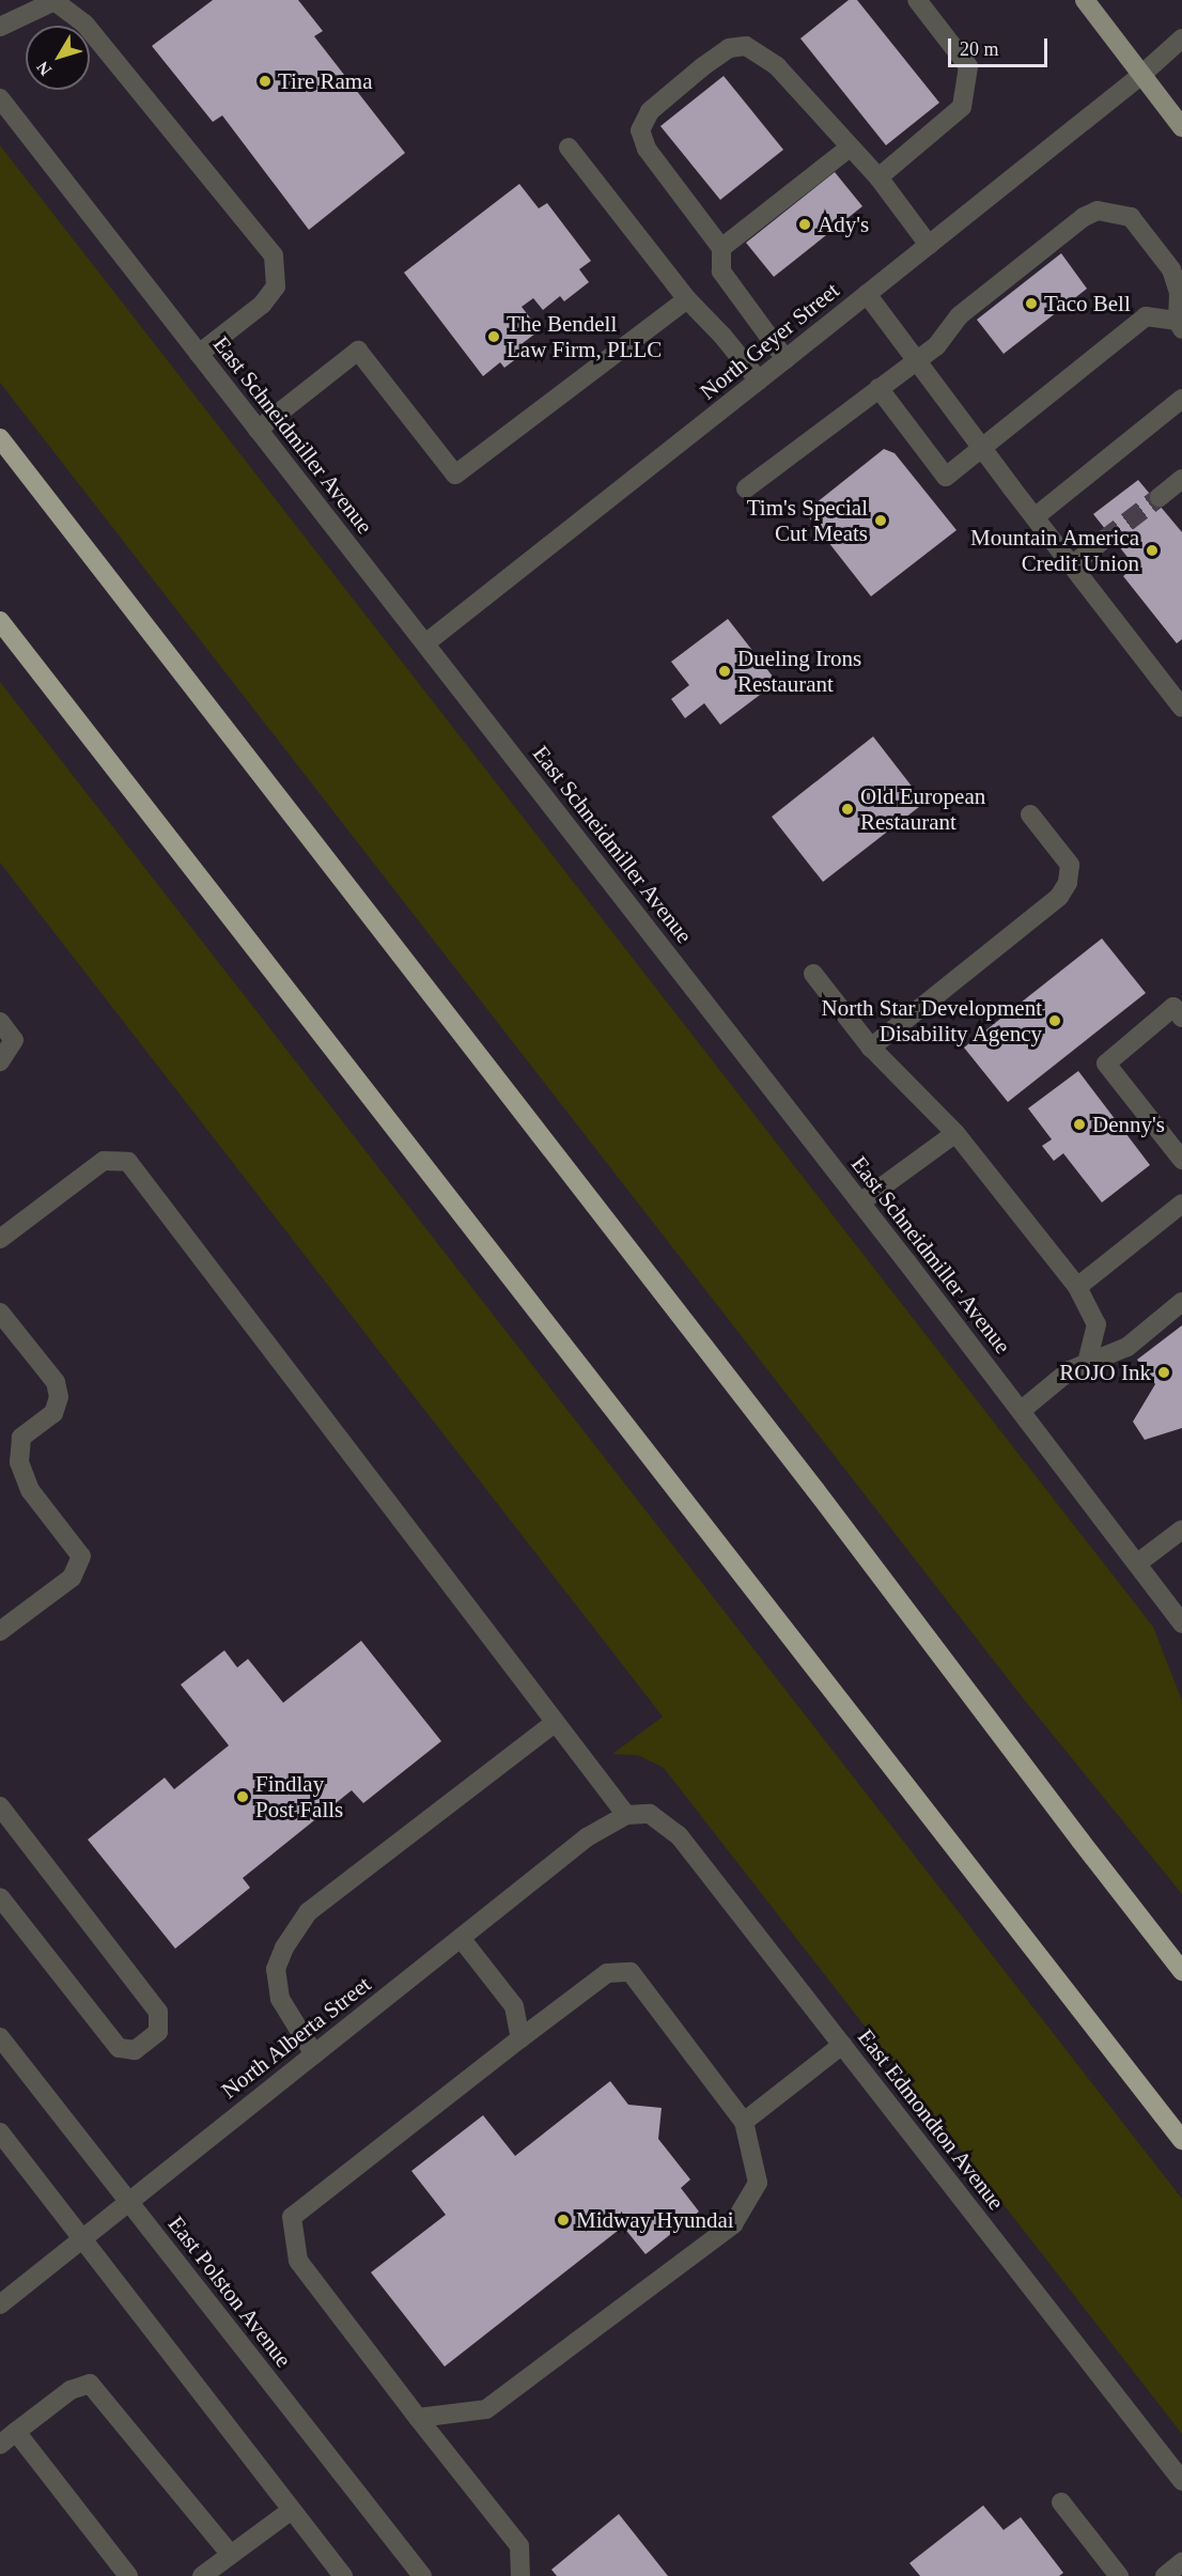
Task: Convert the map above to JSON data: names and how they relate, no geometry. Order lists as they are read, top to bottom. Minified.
{"streets":{"street":["North Geyer Street","East Schneidmiller Avenue","North Alberta Street","East Edmondton Avenue","East Polston Avenue"]},"crossings":[["North Geyer Street","East Schneidmiller Avenue"],["North Alberta Street","East Edmondton Avenue"],["North Alberta Street","East Polston Avenue"]],"places":["Tire Rama","Ady's","Taco Bell","The Bendell Law Firm, PLLC","Tim's Special Cut Meats","Mountain America Credit Union","Dueling Irons Restaurant","Old European Restaurant","North Star Development Disability Agency","Denny's","ROJO Ink","Findlay Post Falls","Midway Hyundai"],"scale_bar":"20 m","north":"bottom left"}
